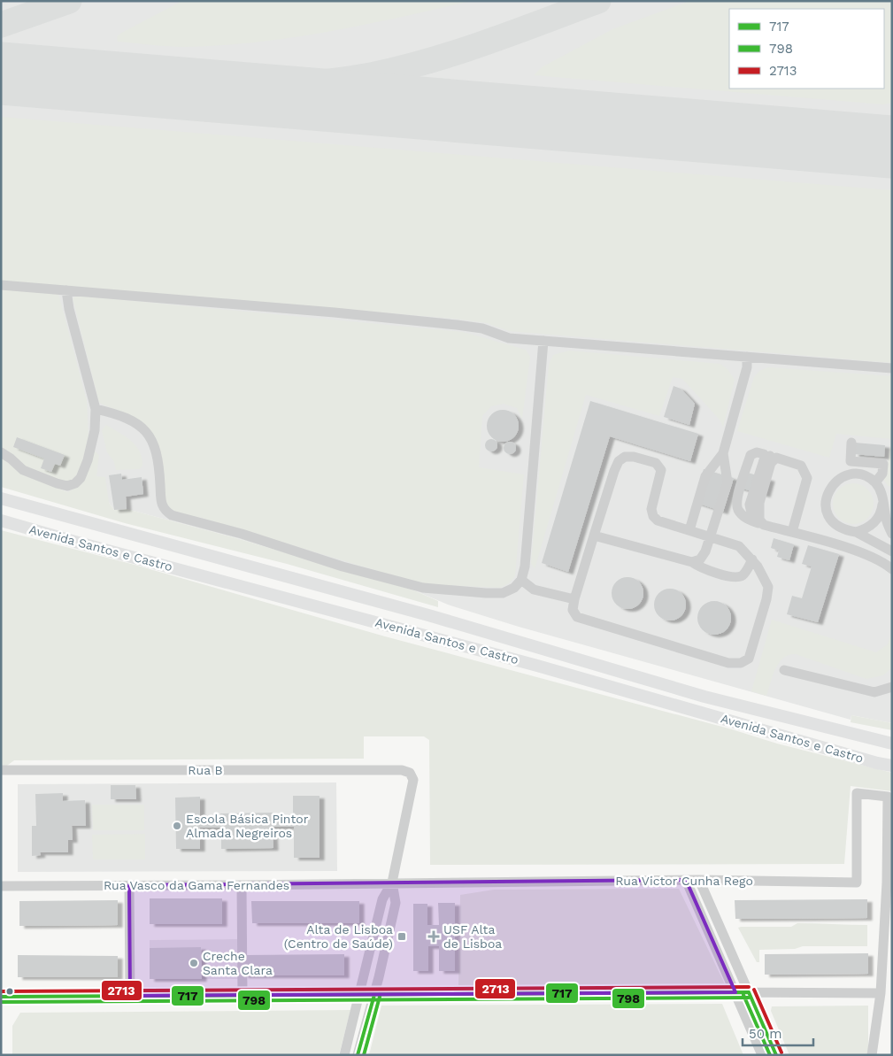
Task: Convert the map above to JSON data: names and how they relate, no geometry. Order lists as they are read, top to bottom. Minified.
{"streets":{"main road":["Avenida Santos e Castro"],"street":["Rua B","Rua Victor Cunha Rego","Rua Vasco da Gama Fernandes"]},"crossings":[["Rua B","Rua Victor Cunha Rego"],["Rua B","Rua Vasco da Gama Fernandes"],["Rua Victor Cunha Rego","Rua Vasco da Gama Fernandes"]],"places":{"other":["Escola Básica Pintor Almada Negreiros","Creche Santa Clara"],"transit":["Alta de Lisboa (Centro de Saúde)"],"health":["USF Alta de Lisboa"]},"lines":["transit line 2713","transit line 717","transit line 798"],"legend":["717","798","2713"],"scale_bar":"50 m"}
